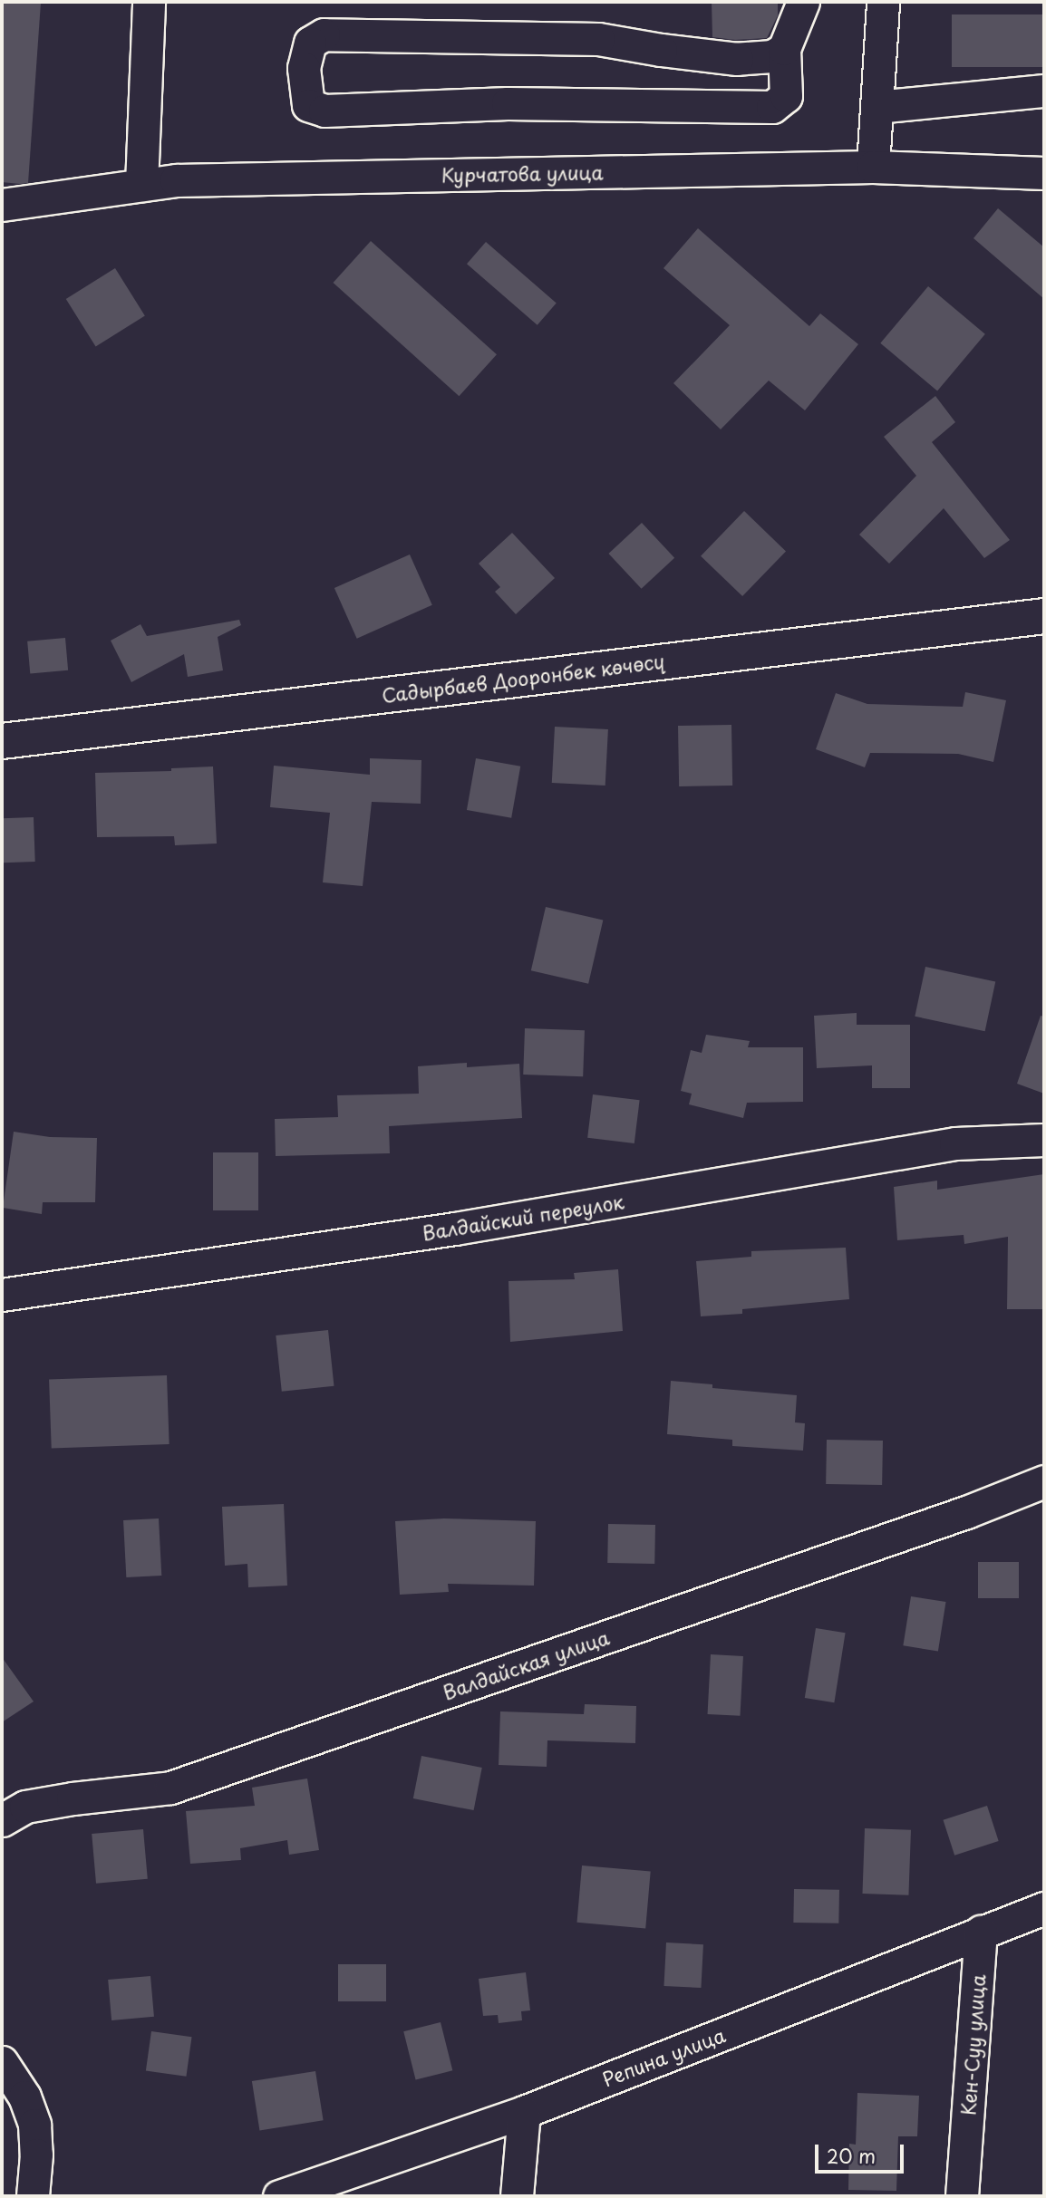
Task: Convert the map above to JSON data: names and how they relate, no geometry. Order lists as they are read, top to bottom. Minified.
{"streets":{"main road":["Садырбаев Дооронбек көчөсү"],"street":["Курчатова улица","Валдайский переулок","Валдайская улица","Кен-Суу улица","Репина улица"]},"crossings":[["Кен-Суу улица","Репина улица"]],"scale_bar":"20 m"}
